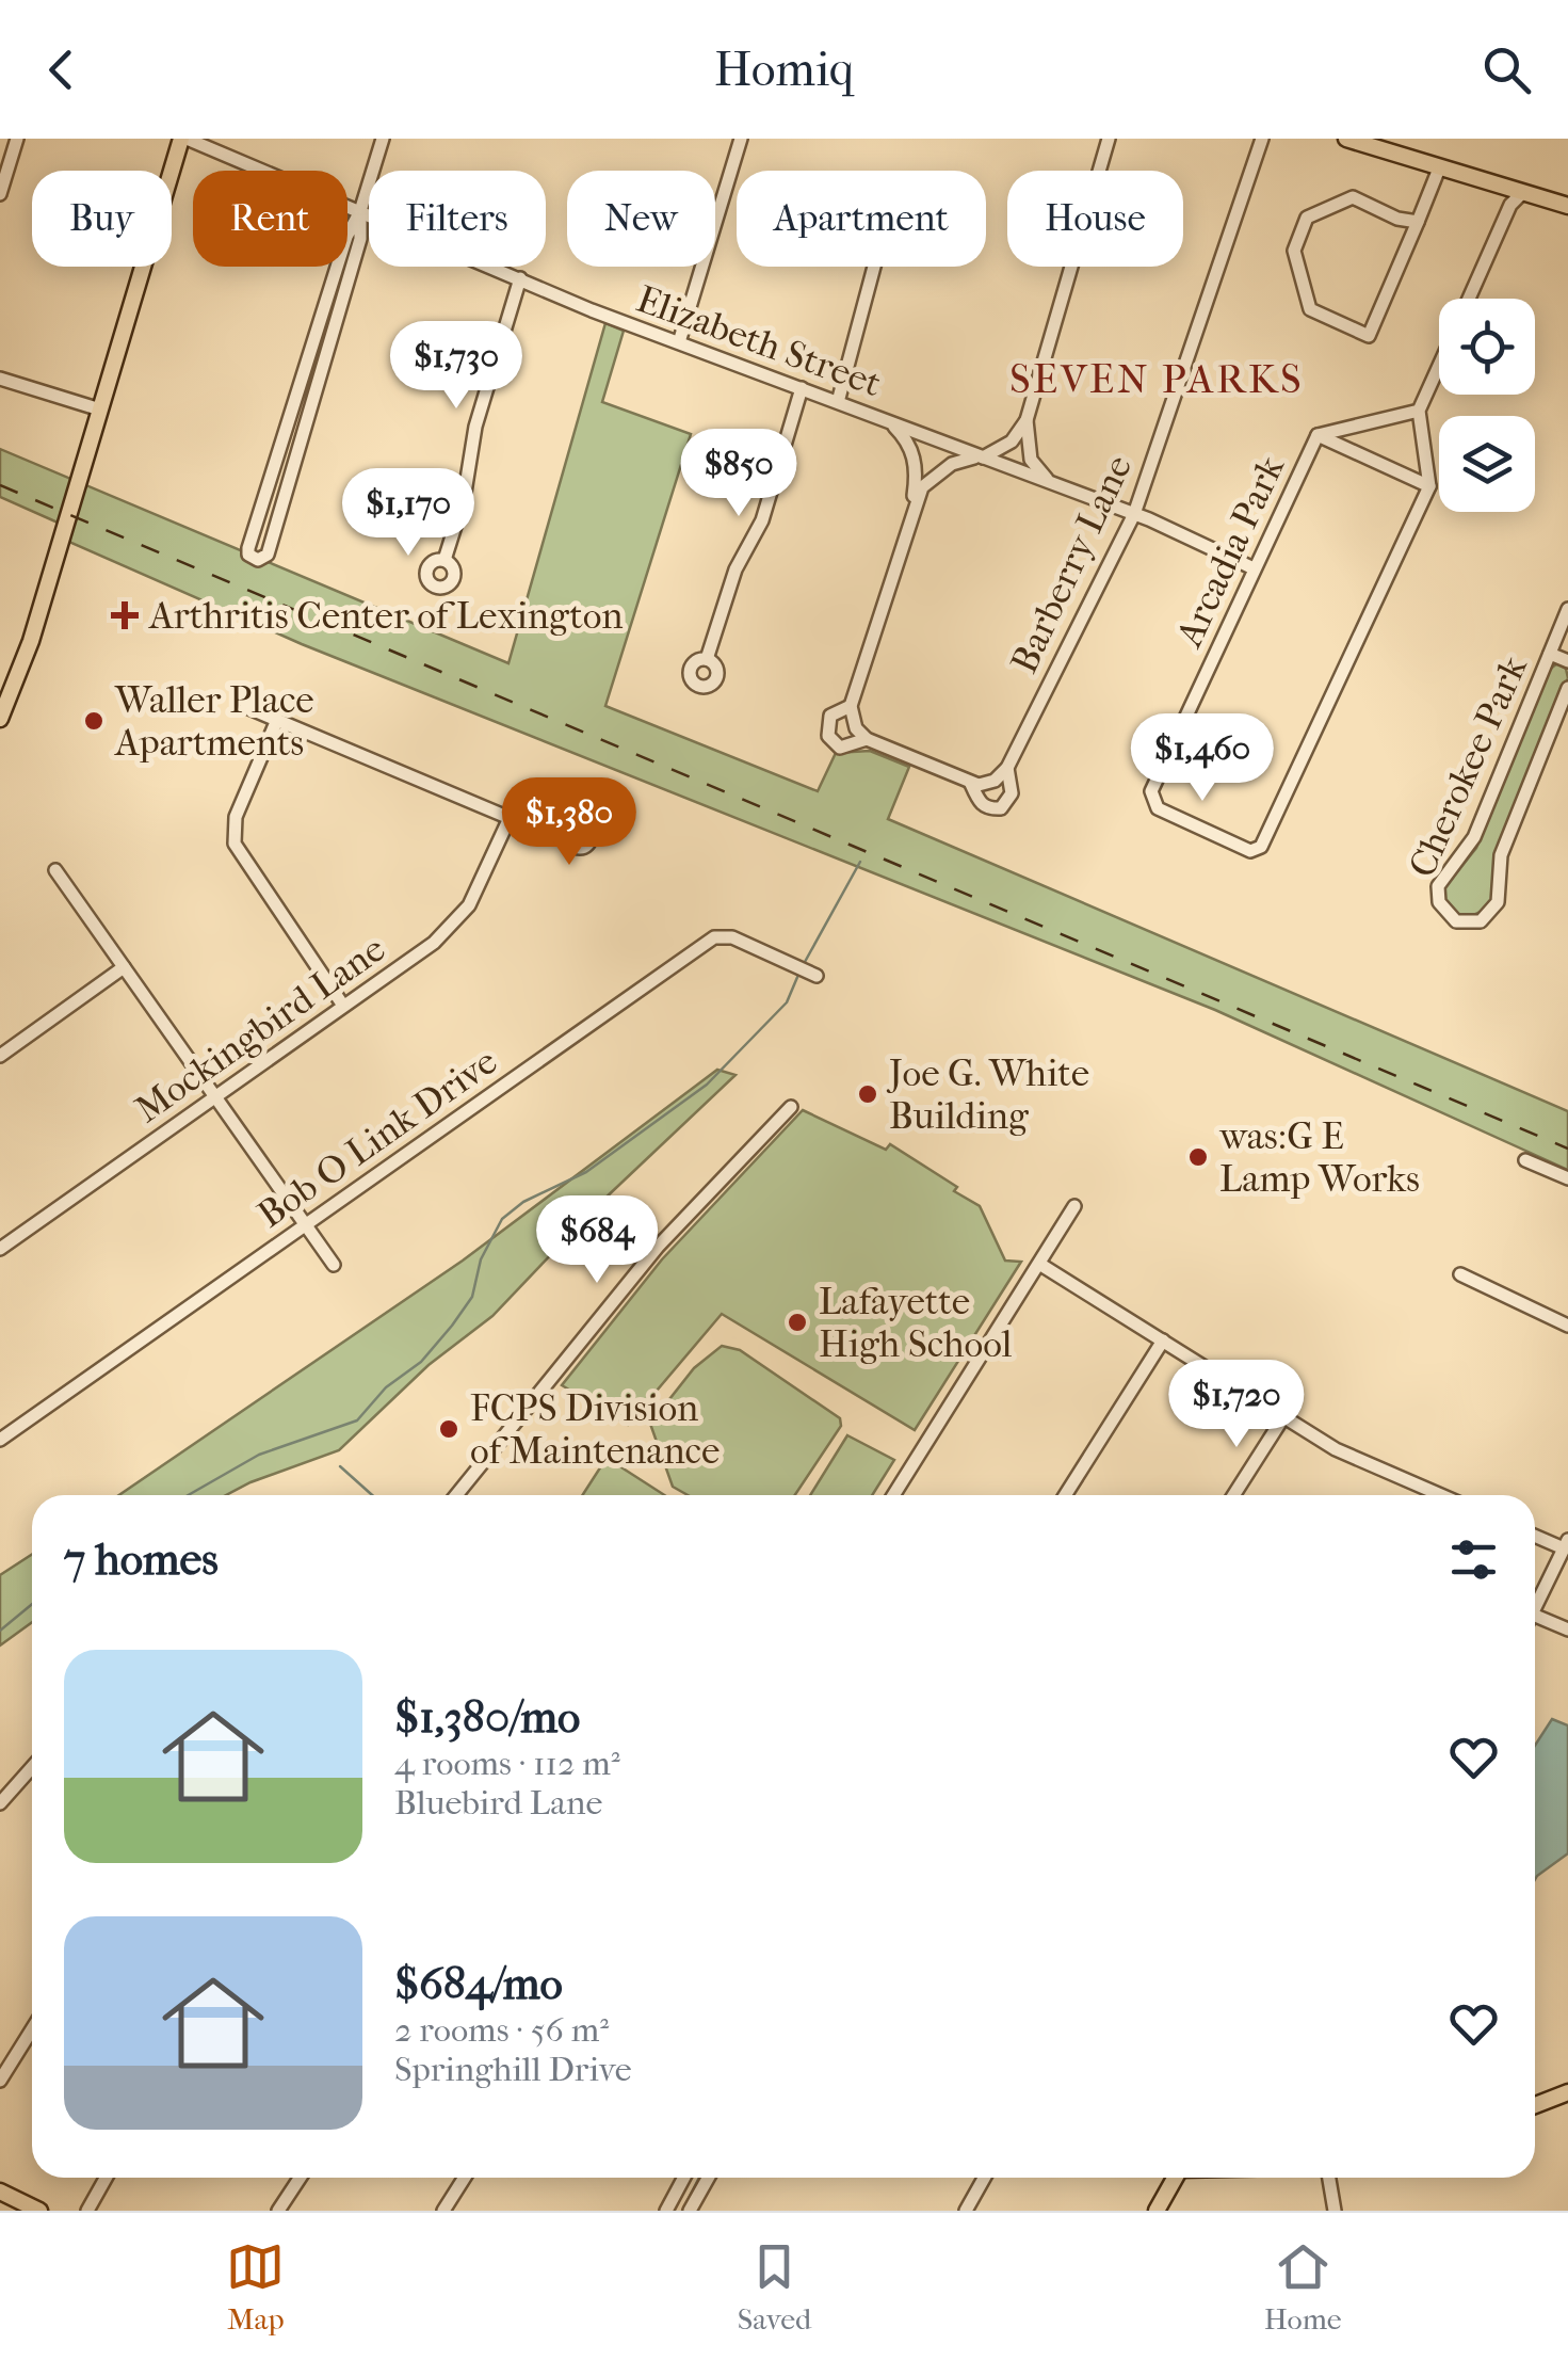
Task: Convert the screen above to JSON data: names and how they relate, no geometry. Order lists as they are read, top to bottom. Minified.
{"streets":{"street":["Elizabeth Street","Arcadia Park","Barberry Lane","Cherokee Park","Mockingbird Lane","Bob O Link Drive"]},"crossings":[["Elizabeth Street","Arcadia Park"],["Elizabeth Street","Barberry Lane"]],"districts":["SEVEN PARKS"],"places":{"health":["Arthritis Center of Lexington"],"other":["Waller Place Apartments","Joe G. White Building","was:G E Lamp Works","Lafayette High School","FCPS Division of Maintenance"]},"page":{"header":"Homiq","chip":["Buy","Rent","Filters","New","Apartment","House"],"price":["$1,730","$850","$1,170","$1,460","$1,380","$684","$1,720"],"heading":"7 homes","list":[{"name":"$1,380/mo","note":"4 rooms · 112 m² · Bluebird Lane"},{"name":"$684/mo","note":"2 rooms · 56 m² · Springhill Drive"}],"tabs":["Map","Saved","Home"]}}
